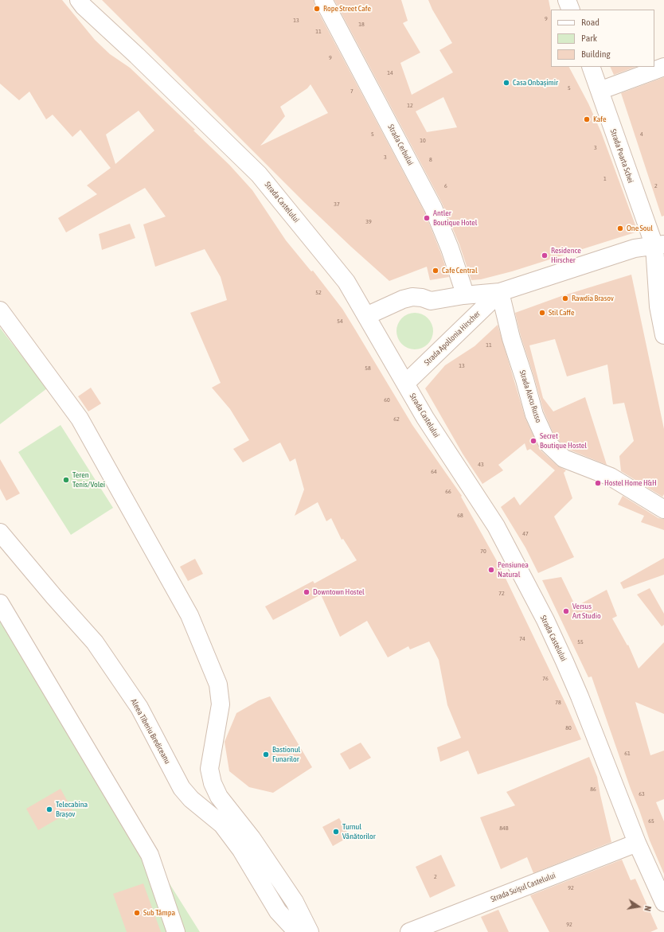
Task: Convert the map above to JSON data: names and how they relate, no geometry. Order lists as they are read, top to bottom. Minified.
{"streets":{"street":["Strada Cerbului","Strada Poarta Schei","Strada Castelului","Strada Apollonia Hirscher","Strada Alecu Russo","Aleea Tiberiu Brediceanu","Strada Suișul Castelului"]},"crossings":[["Strada Cerbului","Strada Apollonia Hirscher"],["Strada Poarta Schei","Strada Apollonia Hirscher"],["Strada Castelului","Strada Apollonia Hirscher"],["Strada Castelului","Strada Suișul Castelului"],["Strada Apollonia Hirscher","Strada Alecu Russo"]],"places":["Rope Street Cafe","Casa Onbașimir","Kafe","Antler Boutique Hotel","One Soul","Residence Hirscher","Cafe Central","Rawdia Brasov","Stil Caffe","Secret Boutique Hostel","Teren Tenis/Volei","Hostel Home H&H","Pensiunea Natural","Downtown Hostel","Versus Art Studio","Bastionul Funarilor","Telecabina Brașov","Turnul Vânătorilor","Sub Tâmpa"],"house_numbers":["9","13","18","11","9","14","5","7","12","5","4","10","3","3","8","1","6","2","37","39","52","54","11","13","58","60","62","43","64","66","68","47","70","72","74","55","76","78","80","61","86","63","65","84B","2","92","92"],"legend":["Road","Park","Building"],"north":"right"}
